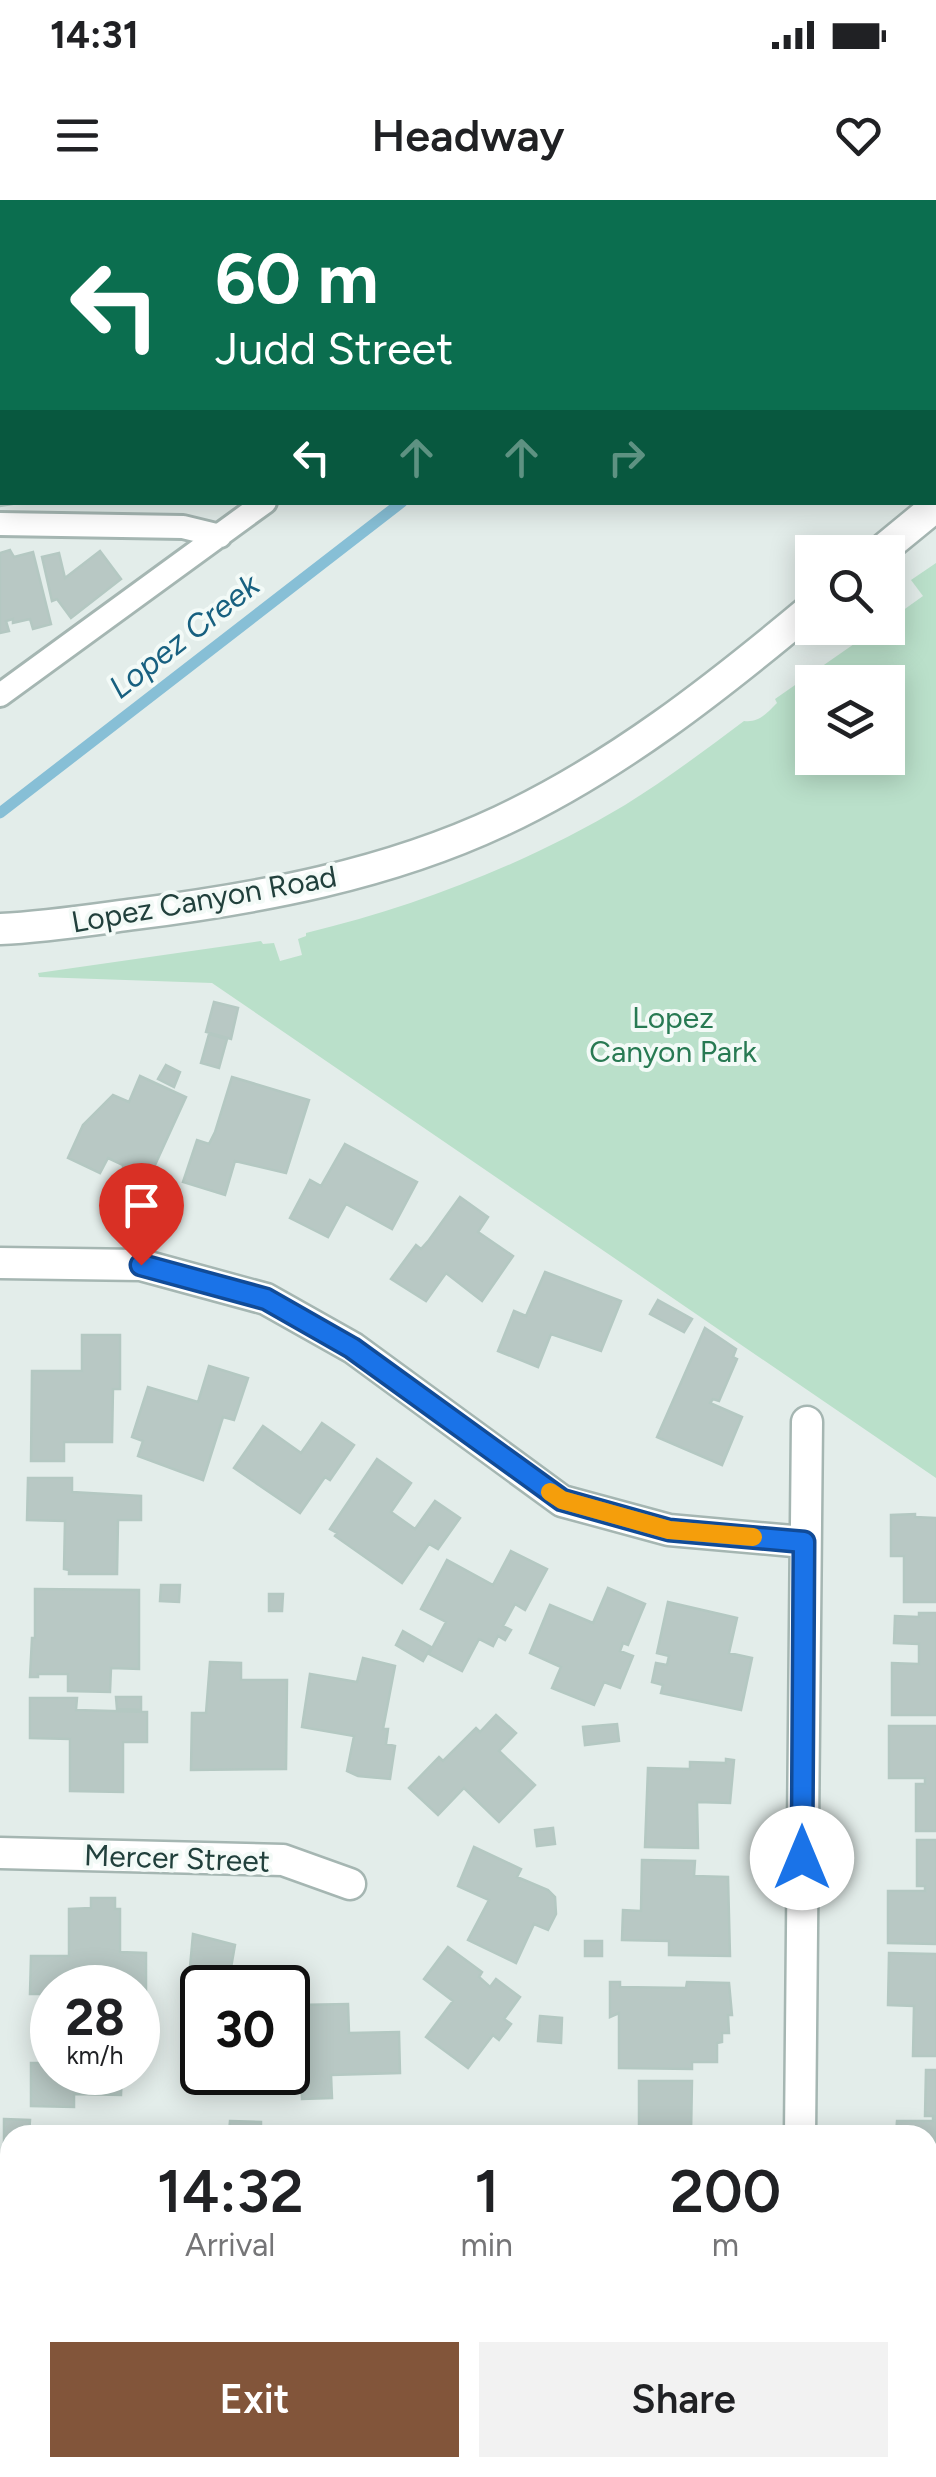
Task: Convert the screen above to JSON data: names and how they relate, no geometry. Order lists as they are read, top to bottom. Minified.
{"streets":{"street":["Lopez Canyon Road","Mercer Street"]},"water":["Lopez Creek"],"parks":["Lopez Canyon Park"],"page":{"status":"14:31","header":"Headway","turn":["60 m","Judd Street"],"speed":"28 km/h","limit":"30","eta":["14:32","Arrival","1","min","200","m"],"buttons":["Exit","Share"]}}
